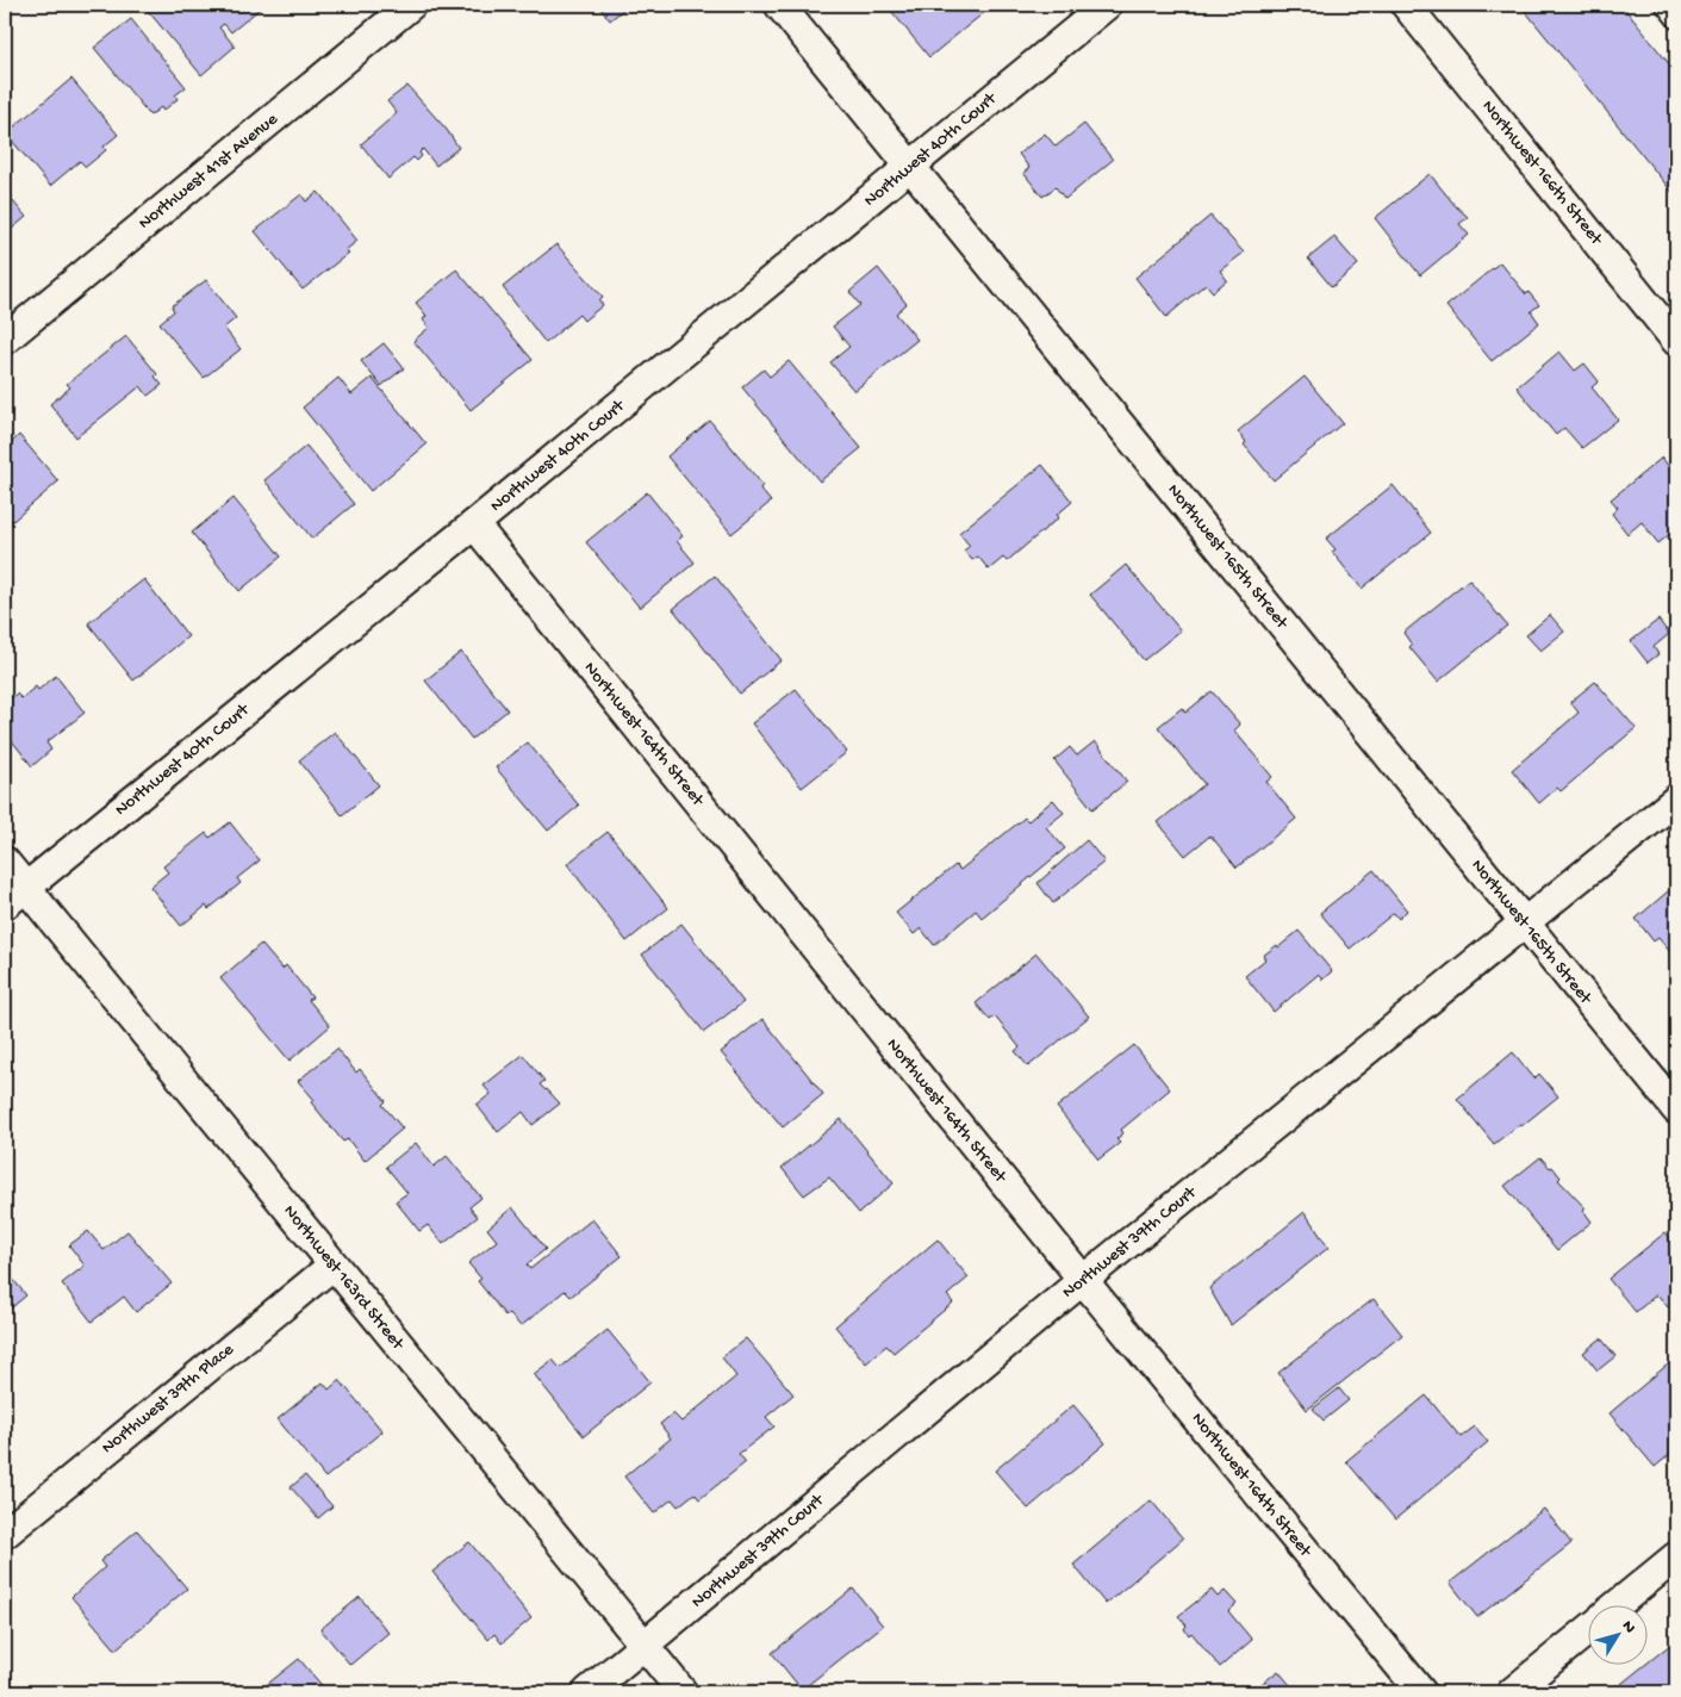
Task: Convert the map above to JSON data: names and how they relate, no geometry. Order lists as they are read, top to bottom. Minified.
{"streets":{"street":["Northwest 40th Court","Northwest 41st Avenue","Northwest 166th Street","Northwest 165th Street","Northwest 164th Street","Northwest 39th Court","Northwest 163rd Street","Northwest 39th Place"]},"crossings":[["Northwest 40th Court","Northwest 165th Street"],["Northwest 40th Court","Northwest 164th Street"],["Northwest 40th Court","Northwest 163rd Street"],["Northwest 165th Street","Northwest 39th Court"],["Northwest 164th Street","Northwest 39th Court"],["Northwest 39th Court","Northwest 163rd Street"],["Northwest 163rd Street","Northwest 39th Place"]],"north":"top right"}
